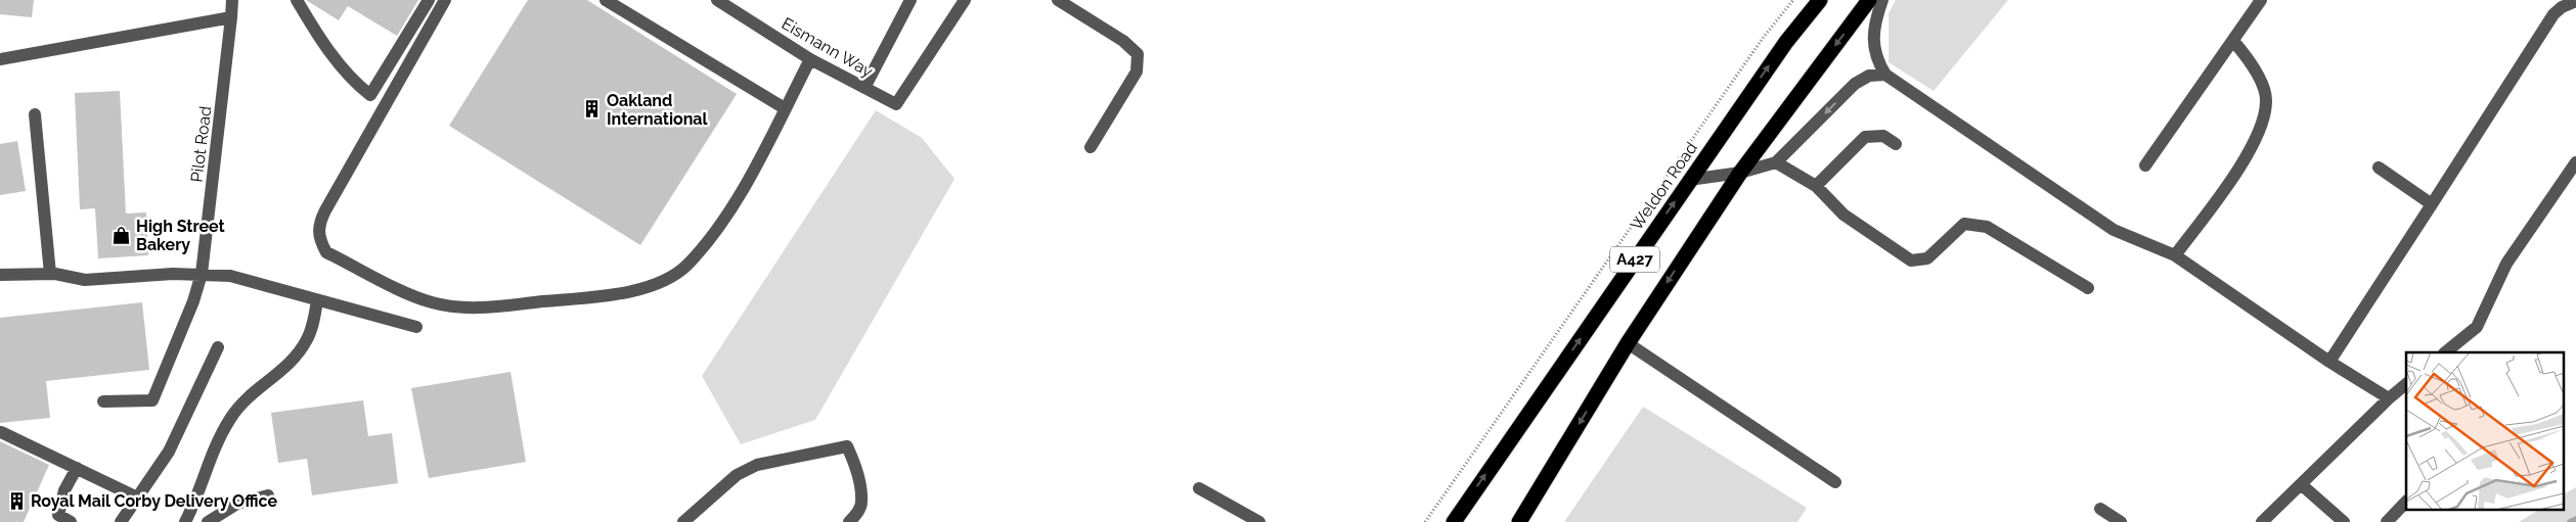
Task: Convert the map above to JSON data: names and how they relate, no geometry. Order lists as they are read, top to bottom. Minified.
{"streets":{"highway":["Weldon Road","A427"],"street":["Eismann Way","Pilot Road"]},"places":{"building":["Oakland International","Royal Mail Corby Delivery Office"],"shop":["High Street Bakery"]}}
